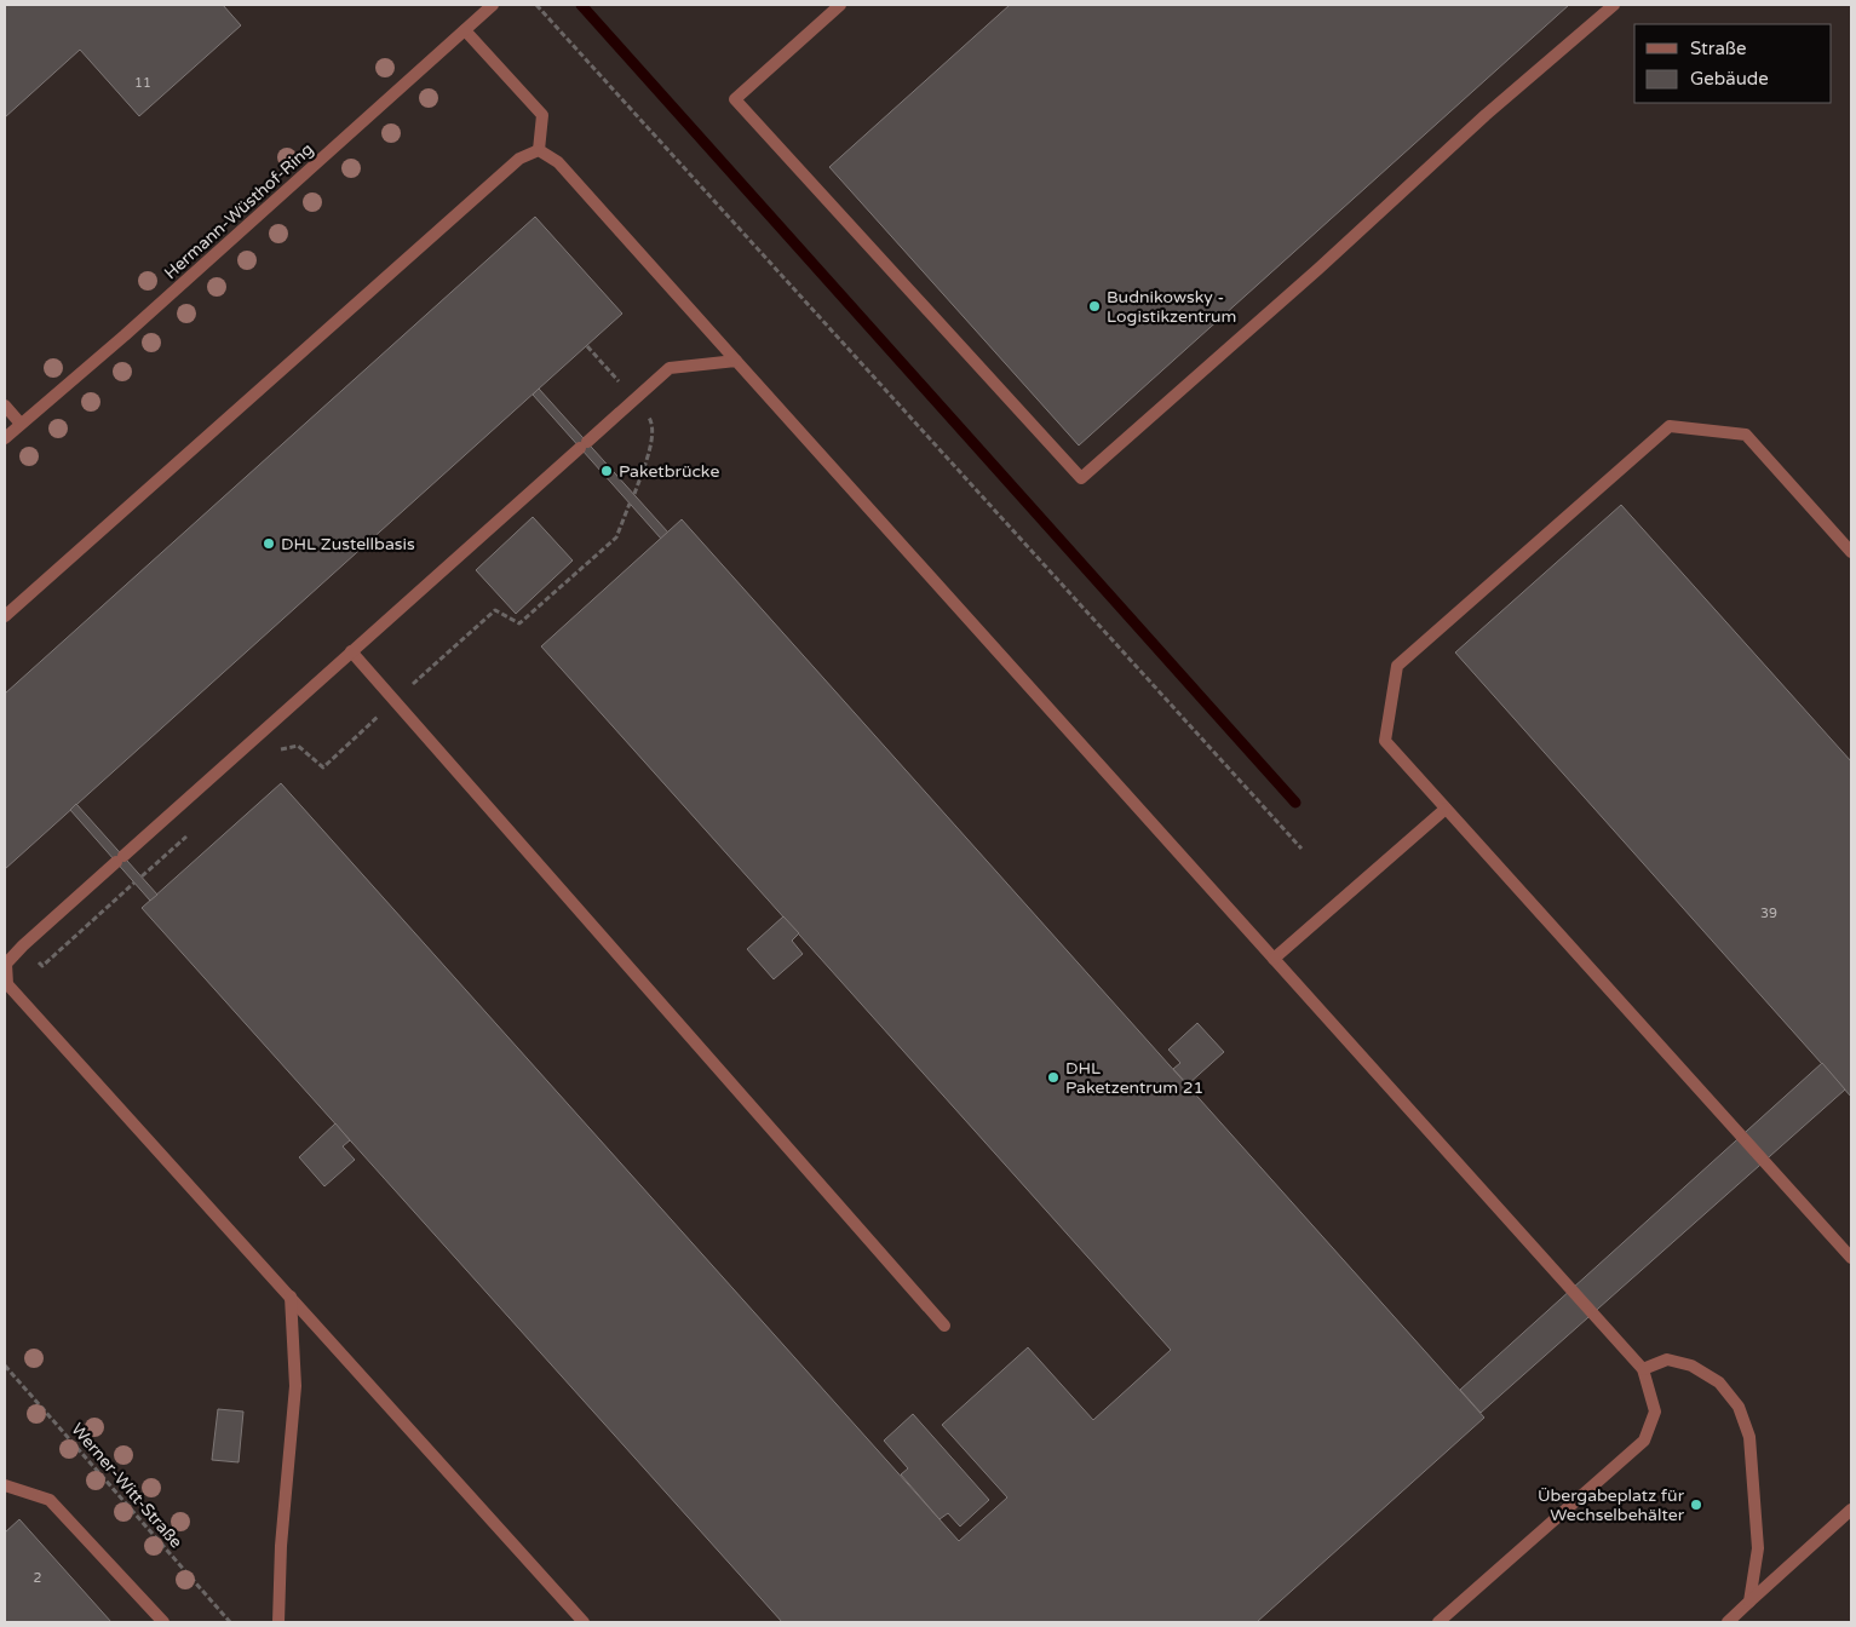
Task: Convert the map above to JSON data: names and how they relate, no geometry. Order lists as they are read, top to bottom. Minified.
{"streets":{"street":["Hermann-Wüsthof-Ring"],"path":["Werner-Witt-Straße"]},"places":["Budnikowsky - Logistikzentrum","Paketbrücke","DHL Zustellbasis","DHL Paketzentrum 21","Übergabeplatz für Wechselbehälter"],"house_numbers":["11","39","2"],"legend":["Straße","Gebäude"]}
